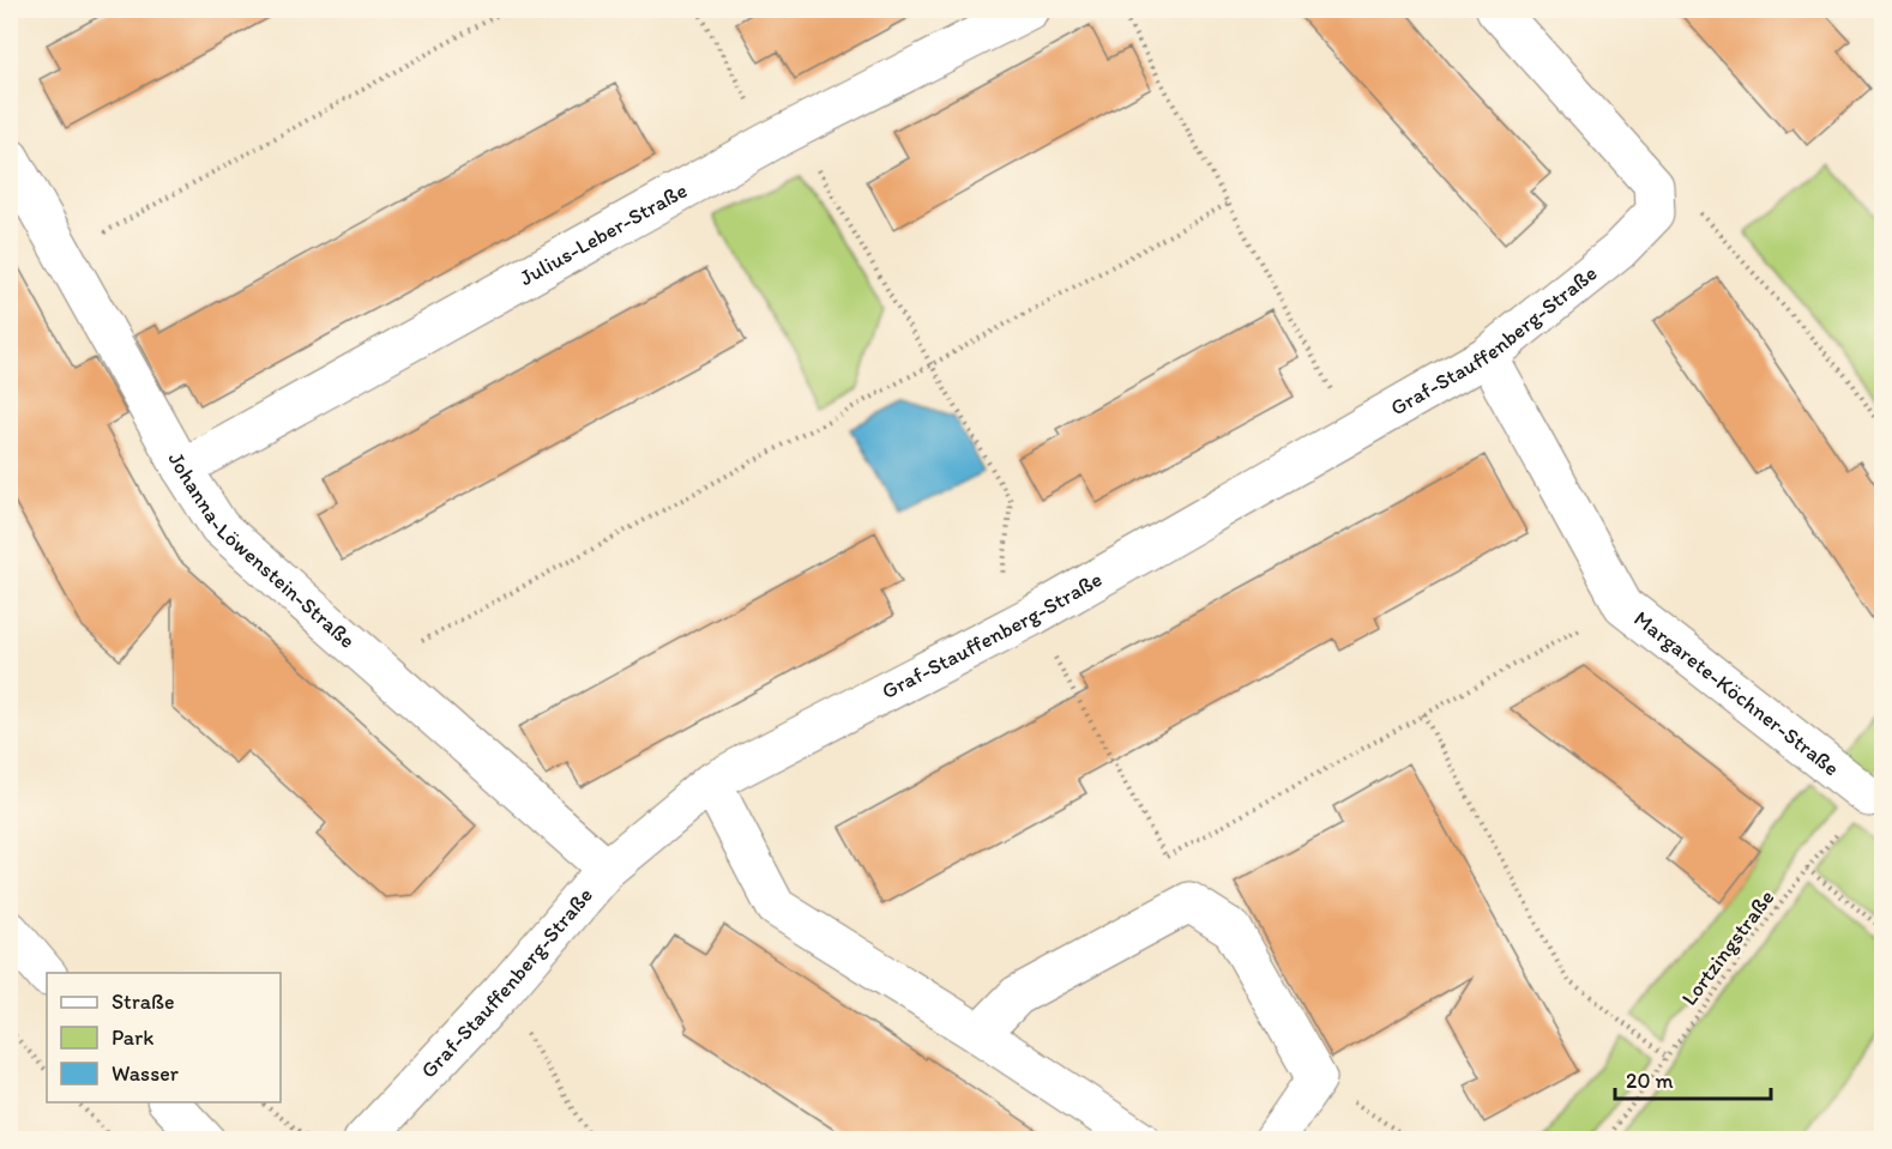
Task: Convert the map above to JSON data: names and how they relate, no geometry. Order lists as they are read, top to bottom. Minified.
{"streets":{"street":["Julius-Leber-Straße","Graf-Stauffenberg-Straße","Johanna-Löwenstein-Straße","Margarete-Köchner-Straße"],"path":["Lortzingstraße"]},"crossings":[["Julius-Leber-Straße","Johanna-Löwenstein-Straße"],["Graf-Stauffenberg-Straße","Johanna-Löwenstein-Straße"],["Graf-Stauffenberg-Straße","Margarete-Köchner-Straße"],["Margarete-Köchner-Straße","Lortzingstraße"]],"legend":["Straße","Park","Wasser"],"scale_bar":"20 m"}
